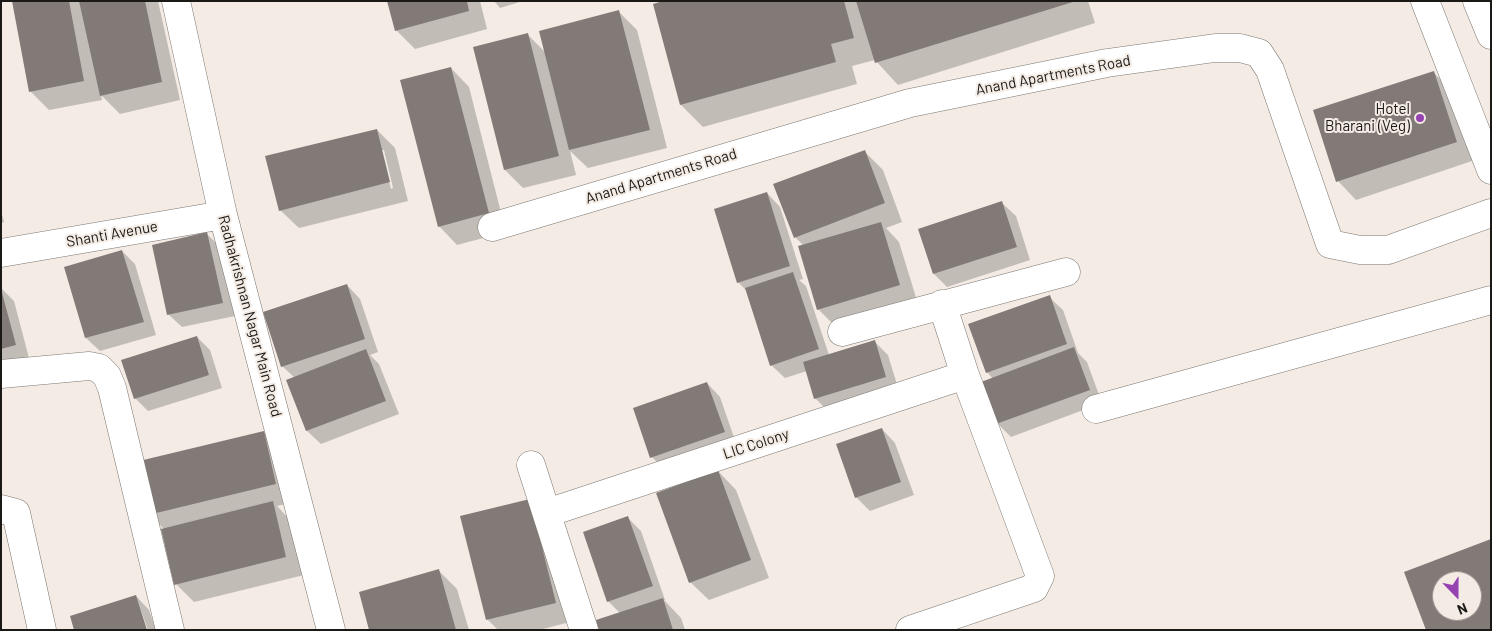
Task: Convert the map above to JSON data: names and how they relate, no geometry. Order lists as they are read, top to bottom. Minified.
{"streets":{"street":["Anand Apartments Road","Shanti Avenue","Radhakrishnan Nagar Main Road","LIC Colony"]},"crossings":[["Shanti Avenue","Radhakrishnan Nagar Main Road"]],"places":["Hotel Bharani (Veg)"],"north":"bottom"}
